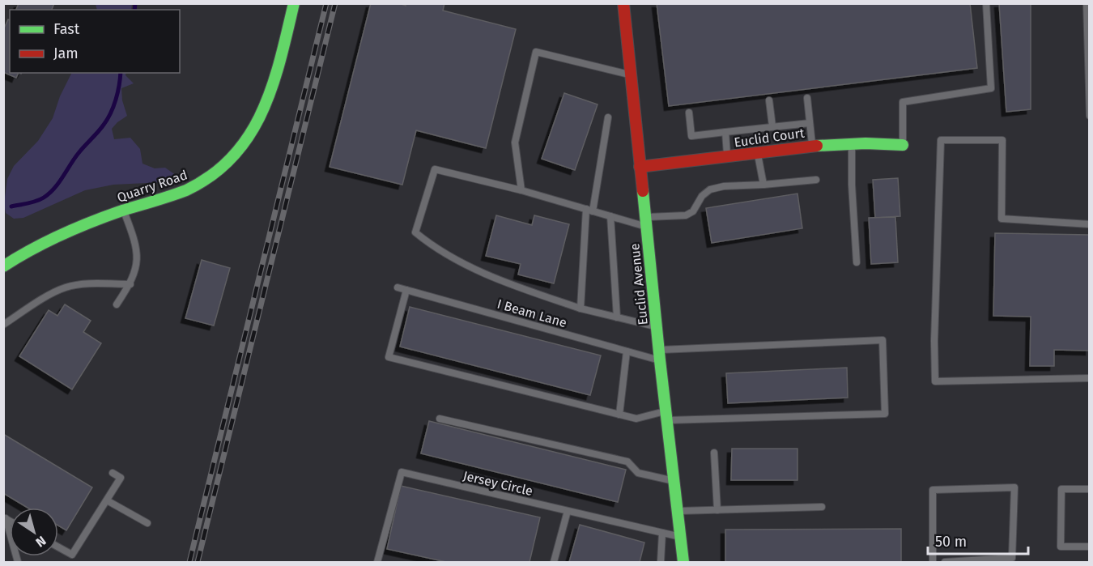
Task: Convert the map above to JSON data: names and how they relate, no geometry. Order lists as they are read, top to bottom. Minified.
{"streets":{"street":["Euclid Court","Quarry Road","Euclid Avenue"],"lane":["I Beam Lane","Jersey Circle"]},"crossings":[["Euclid Court","Euclid Avenue"],["Euclid Avenue","I Beam Lane"],["Euclid Avenue","Jersey Circle"]],"legend":["Fast","Jam"],"scale_bar":"50 m","north":"bottom right"}
